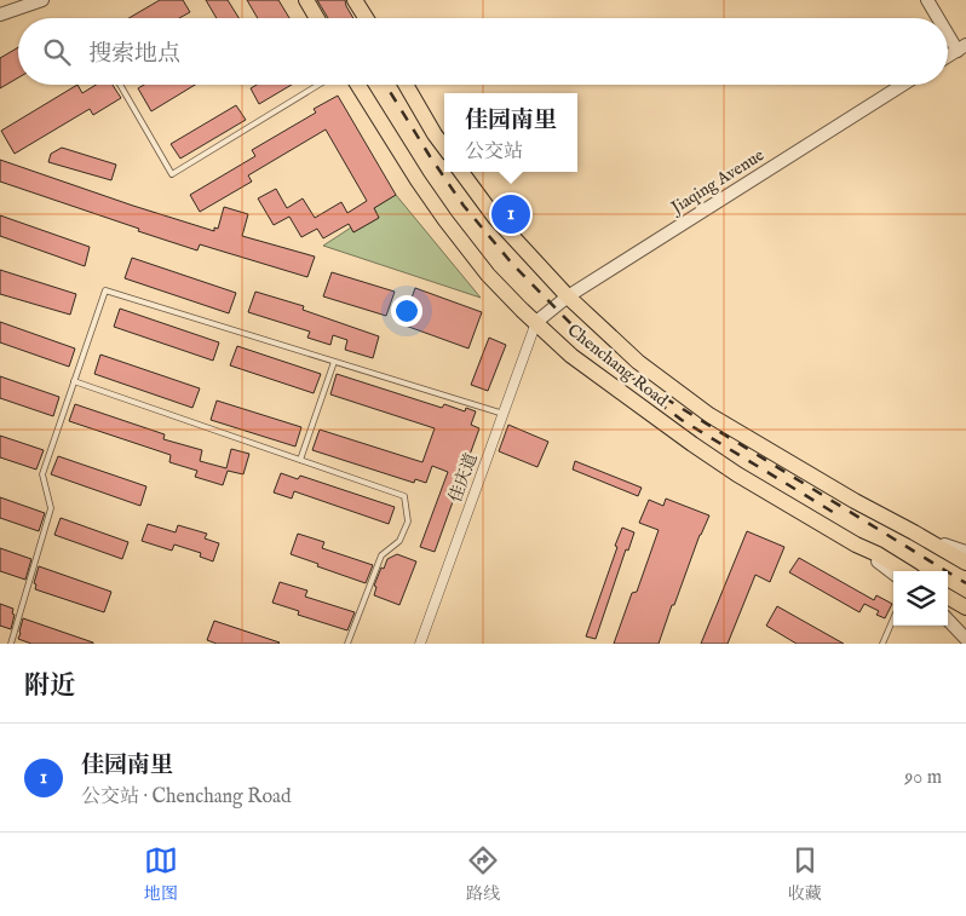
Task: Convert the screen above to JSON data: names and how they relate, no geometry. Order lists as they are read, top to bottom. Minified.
{"streets":{"main road":["Chenchang Road"],"street":["Jiaqing Avenue","佳庆道"]},"crossings":[["Jiaqing Avenue","Chenchang Road"],["Jiaqing Avenue","佳庆道"],["Chenchang Road","佳庆道"]],"page":{"search":"搜索地点","popup":["佳园南里","公交站"],"pins":"1","heading":"附近","list":[{"mark":"1","name":"佳园南里","note":"公交站 · Chenchang Road","value":"90 m"}],"nav":["地图","路线","收藏"]}}
